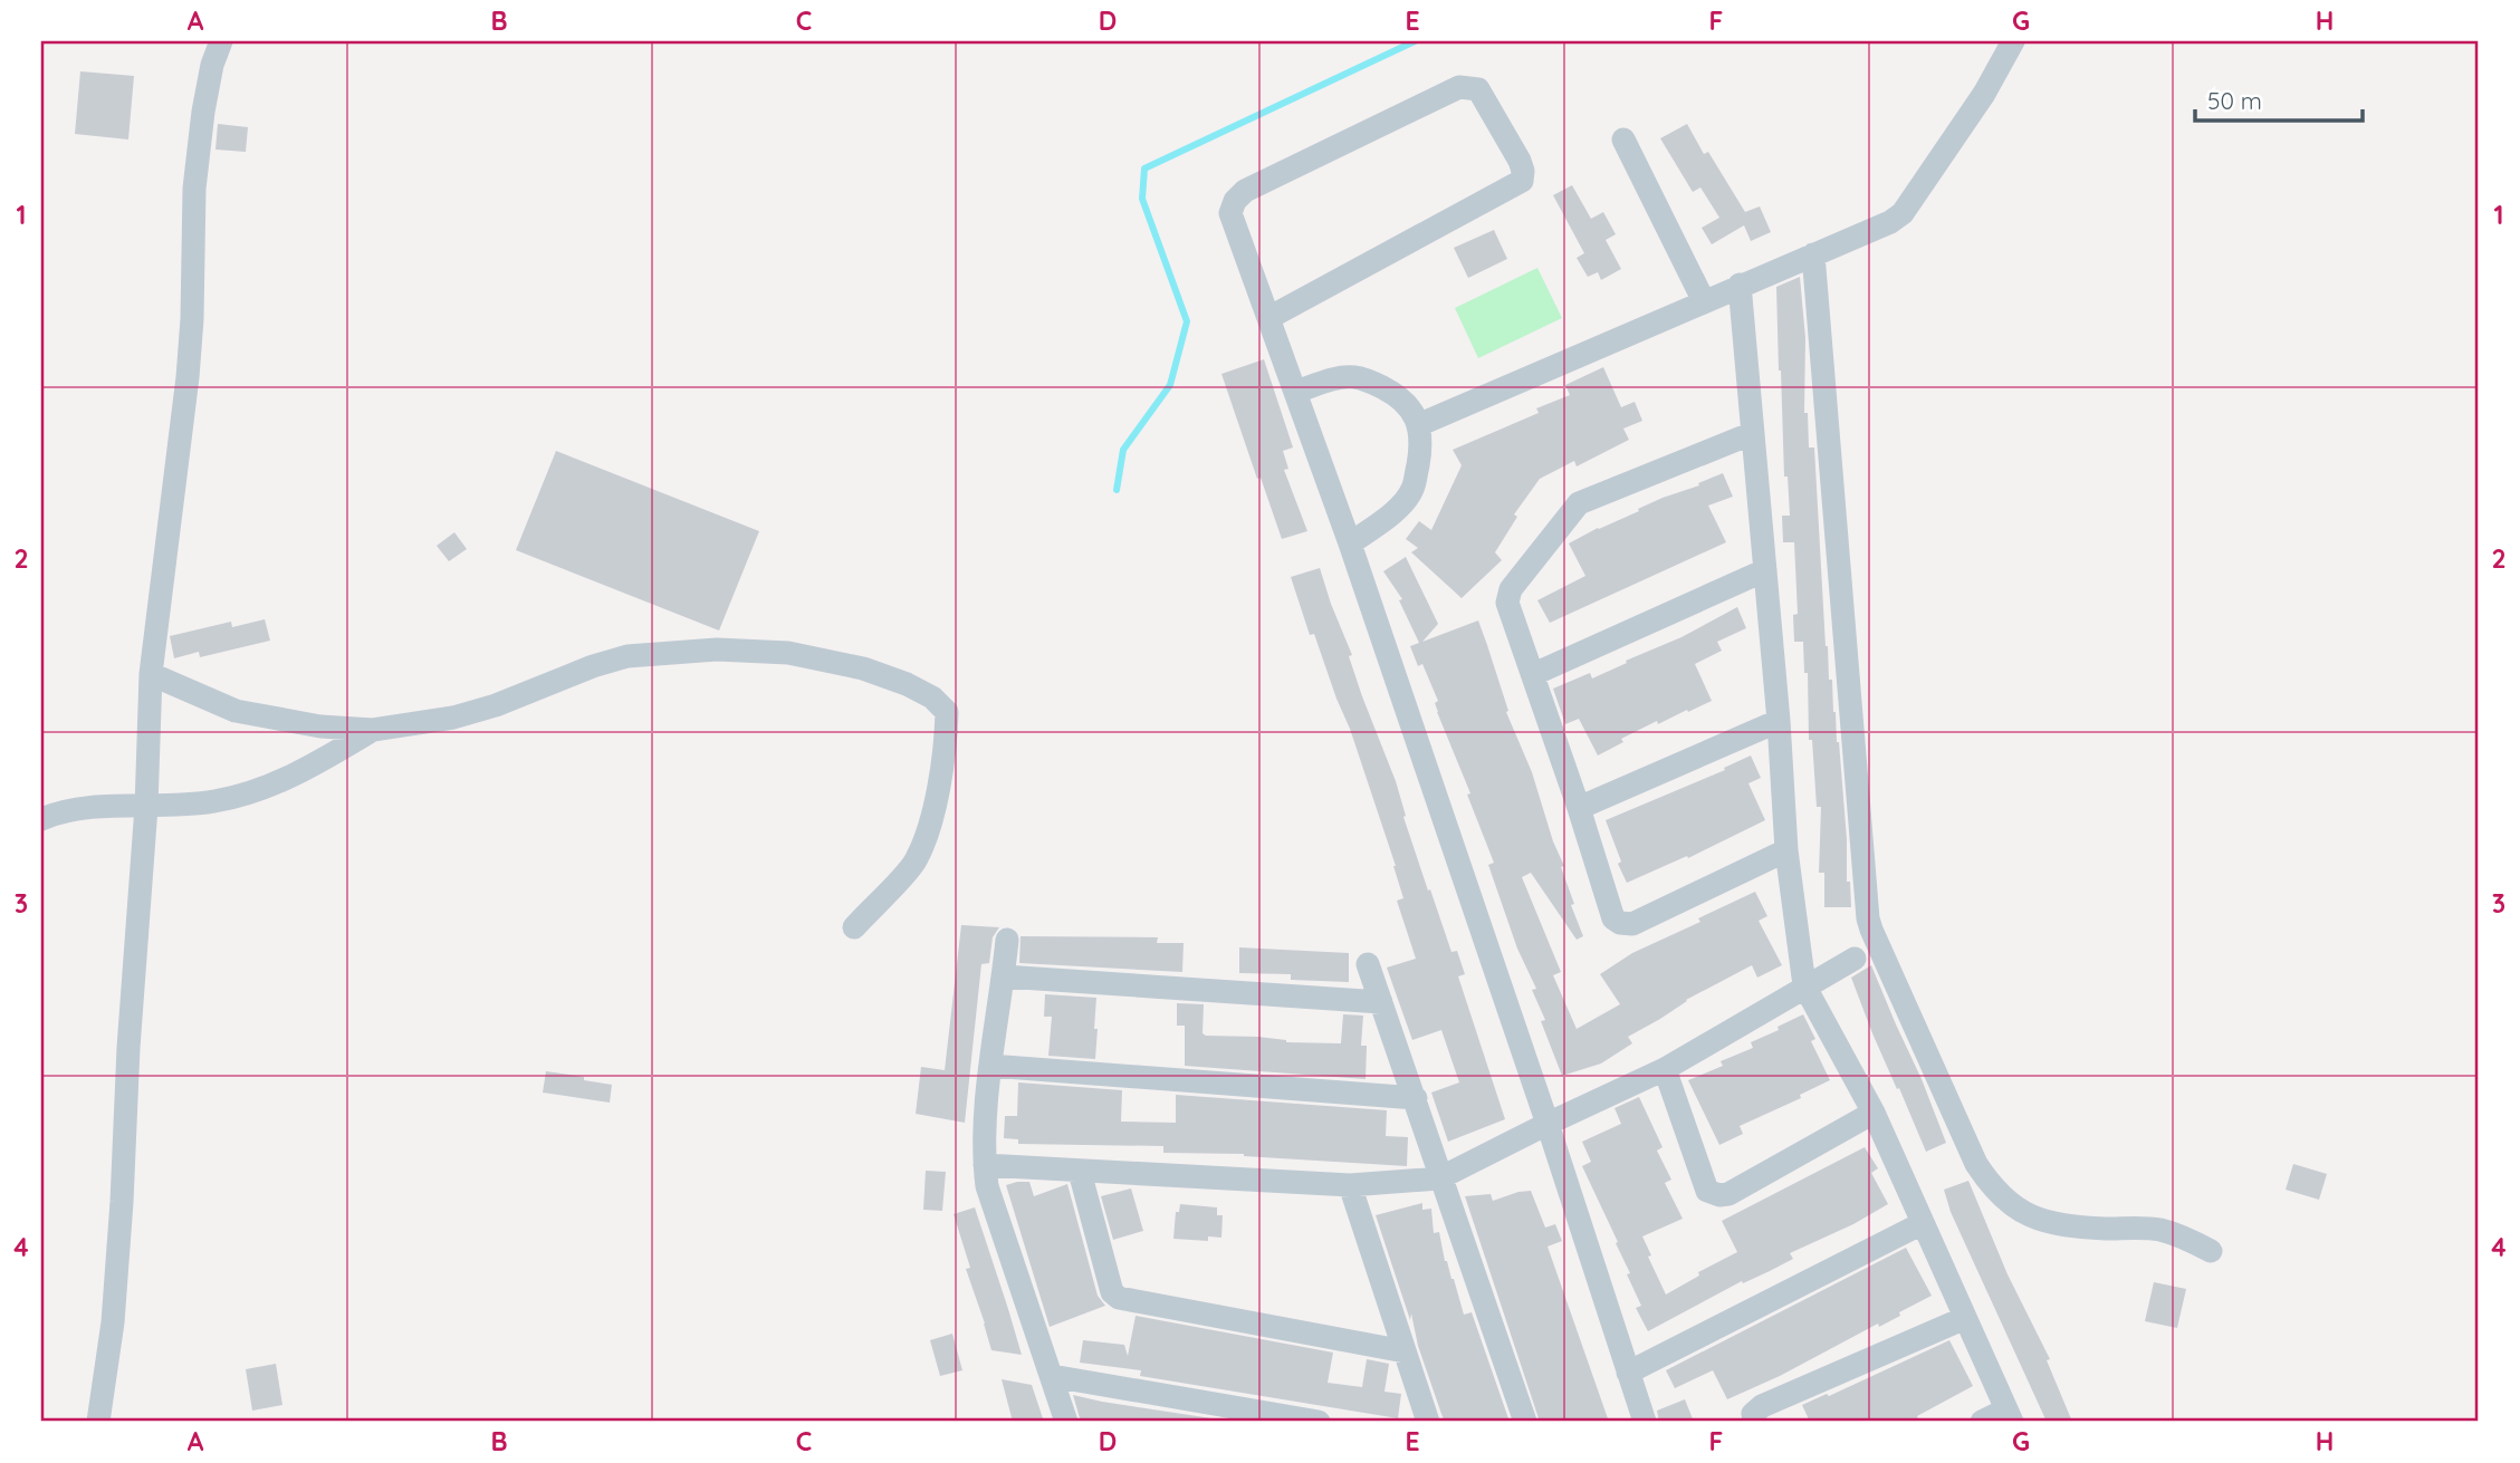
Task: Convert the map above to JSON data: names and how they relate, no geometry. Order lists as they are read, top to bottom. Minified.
{"scale_bar":"50 m","grid":{"columns":["A","B","C","D","E","F","G","H"],"rows":["1","2","3","4"]}}
